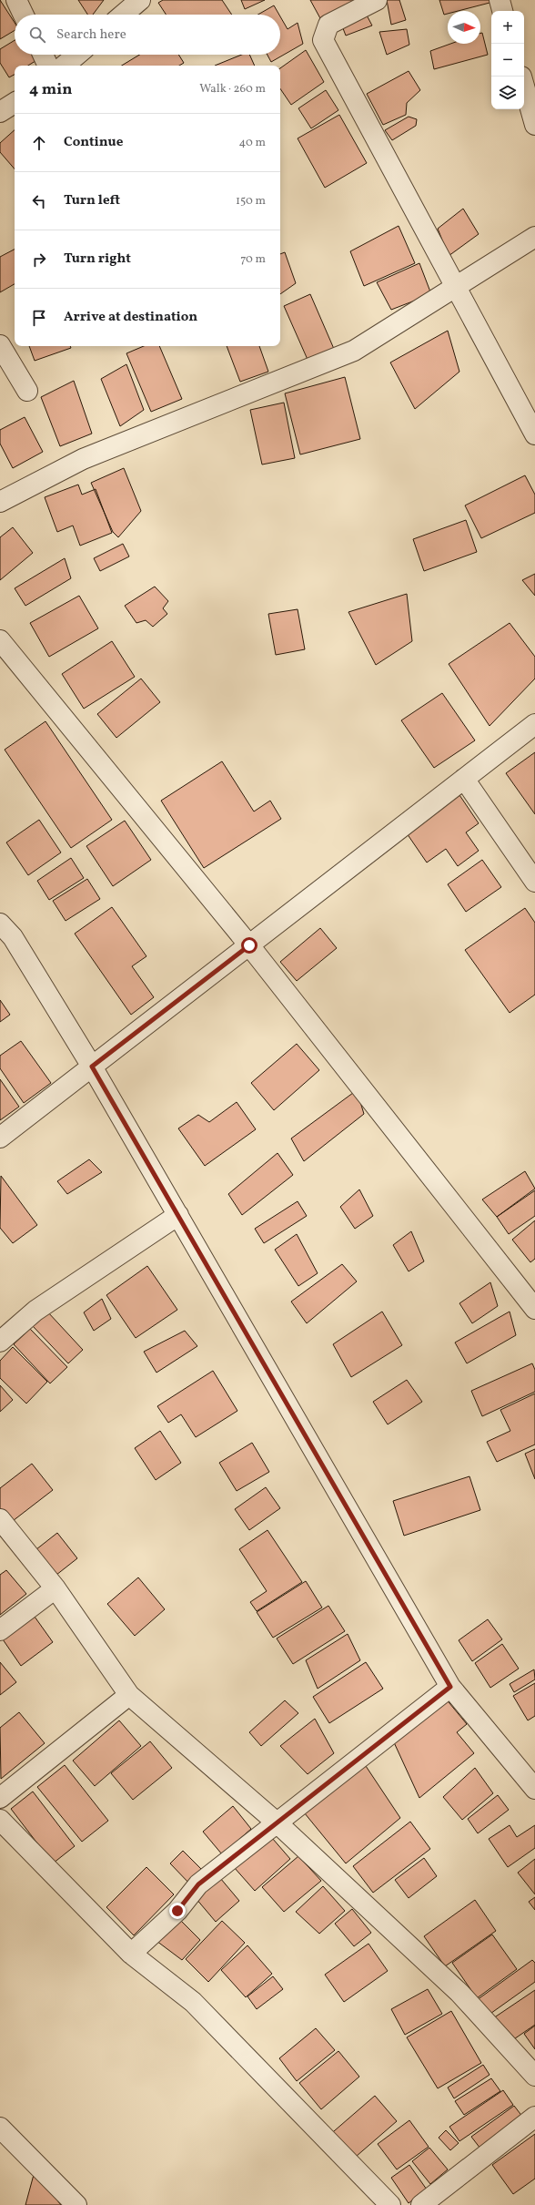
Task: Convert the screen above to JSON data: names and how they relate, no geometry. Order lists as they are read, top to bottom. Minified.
{"north":"right","page":{"map_buttons":["+","−"],"search":"Search here","heading":["4 min","Walk · 260 m"],"list":[["Continue","40 m"],["Turn left","150 m"],["Turn right","70 m"],"Arrive at destination"]}}
